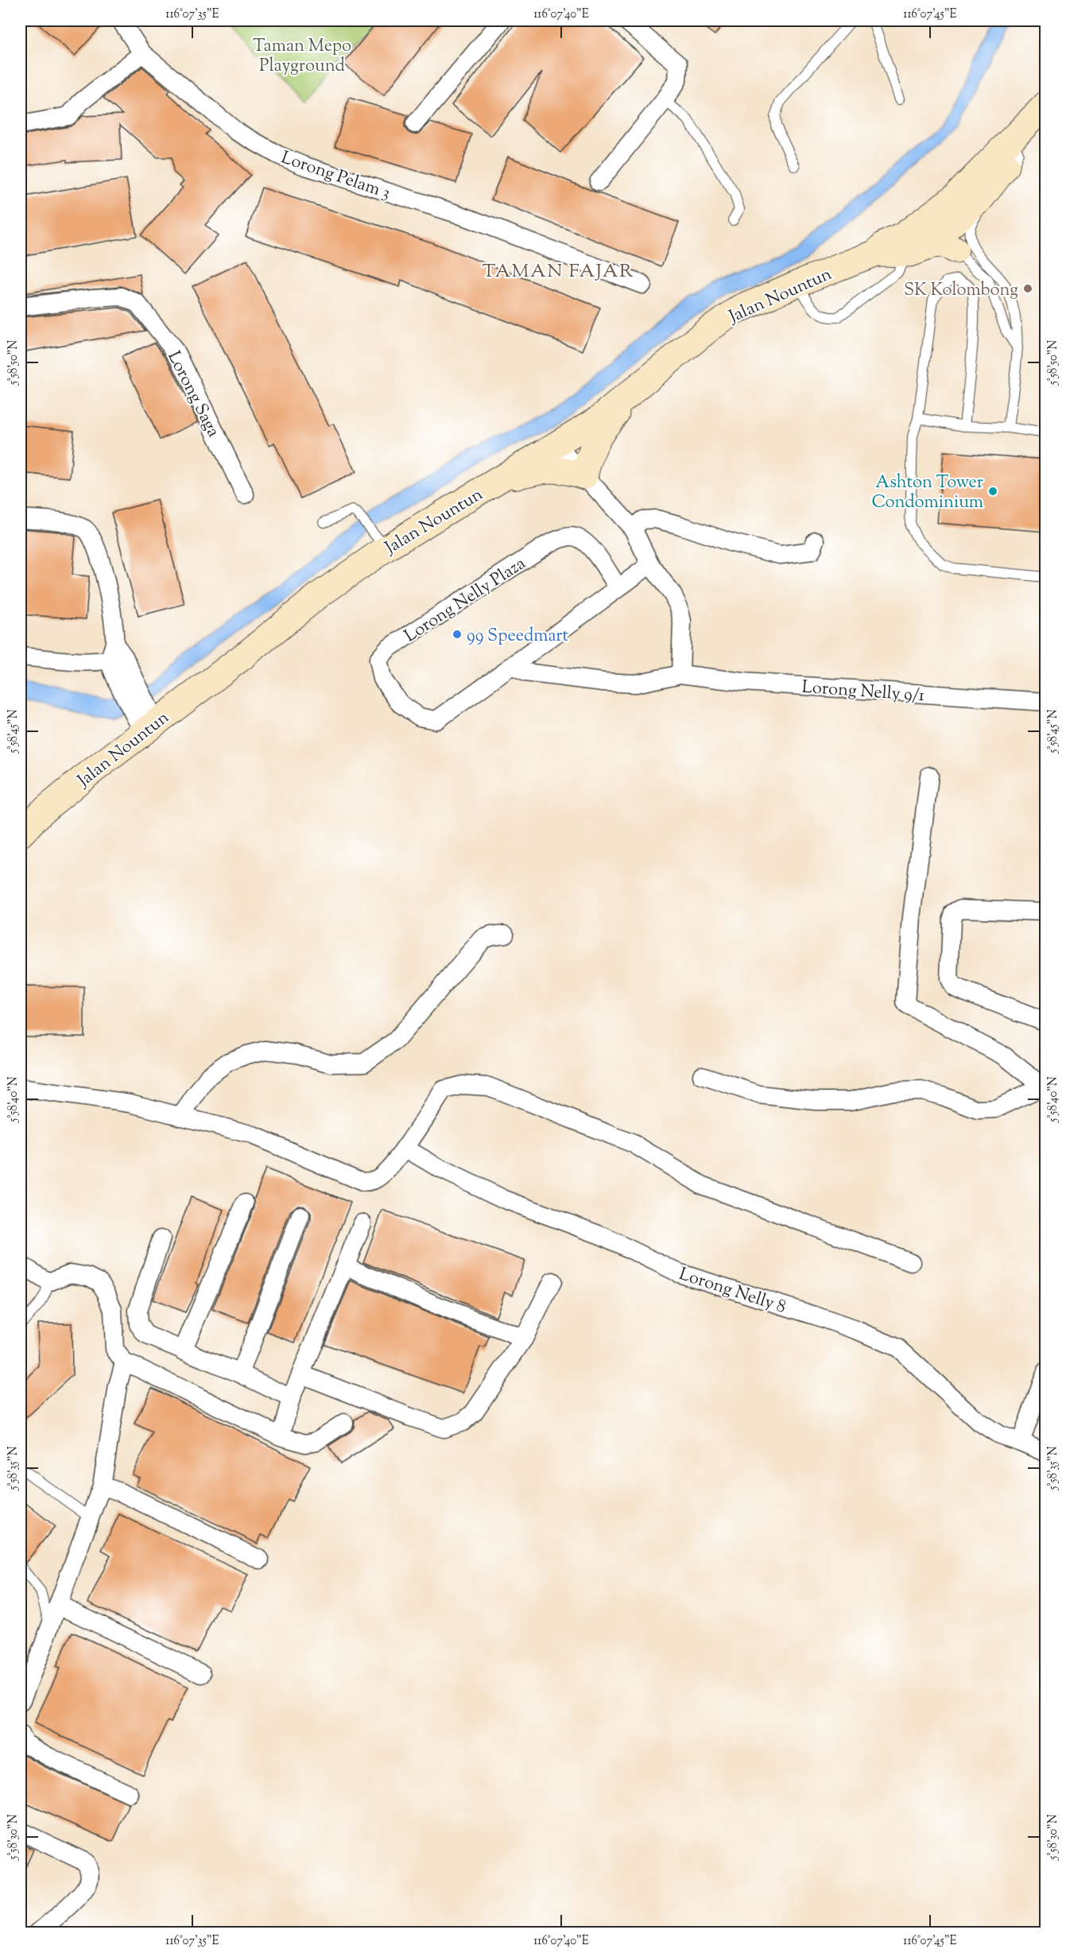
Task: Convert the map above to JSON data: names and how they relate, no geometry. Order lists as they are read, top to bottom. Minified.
{"streets":{"street":["Lorong Pelam 3","Jalan Nountun","Lorong Saga","Lorong Nelly Plaza","Lorong Nelly 9/1","Lorong Nelly 8"]},"crossings":[["Lorong Nelly Plaza","Lorong Nelly 9/1"]],"districts":["TAMAN FAJAR"],"parks":["Taman Mepo Playground"],"places":["SK Kolombong","Ashton Tower Condominium","99 Speedmart"],"coordinates":["116°07'35\"E","116°07'40\"E","116°07'45\"E","5°58'50\"N","5°58'45\"N","5°58'40\"N","5°58'35\"N","5°58'30\"N"]}
